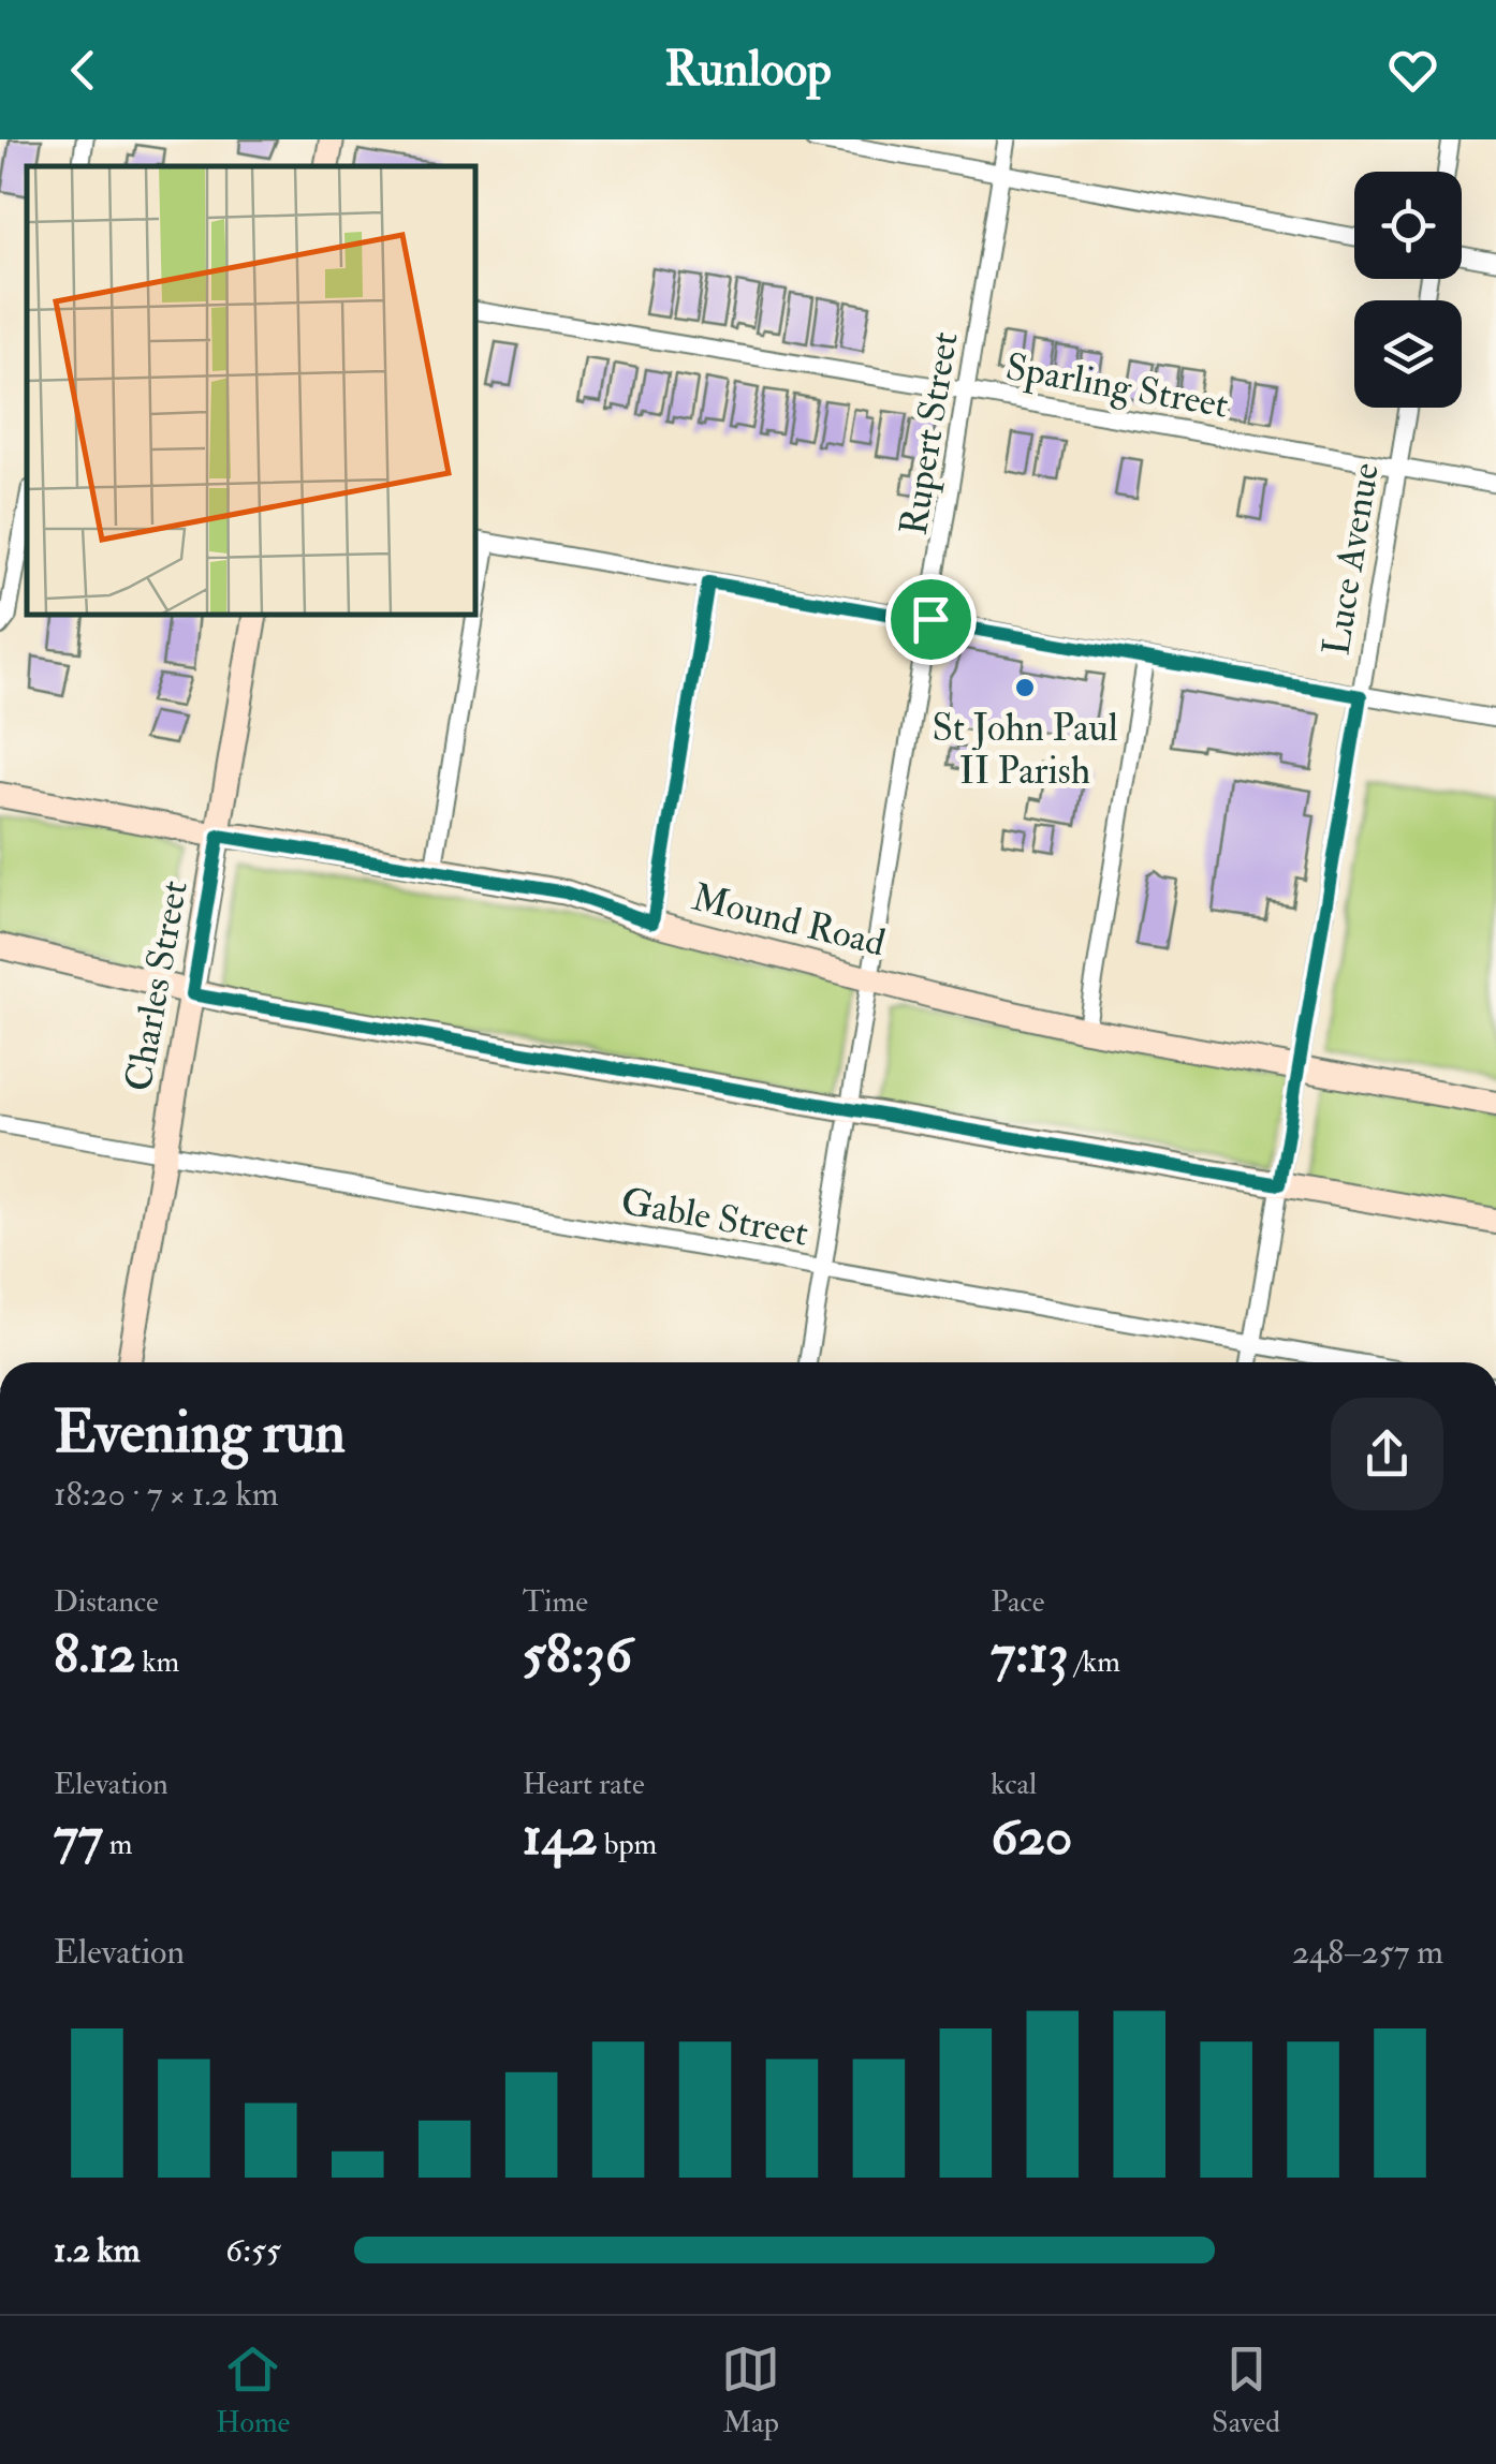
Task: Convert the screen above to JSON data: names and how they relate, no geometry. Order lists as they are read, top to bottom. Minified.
{"streets":{"main road":["Mound Road","Charles Street"],"street":["Sparling Street","Rupert Street","Luce Avenue","Gable Street"]},"crossings":[["Sparling Street","Rupert Street"],["Sparling Street","Luce Avenue"],["Rupert Street","Mound Road"],["Rupert Street","Gable Street"],["Luce Avenue","Mound Road"],["Luce Avenue","Gable Street"],["Mound Road","Charles Street"],["Charles Street","Gable Street"]],"places":["St John Paul II Parish"],"page":{"header":"Runloop","heading":["Evening run","18:20 · 7 × 1.2 km"],"stats":[["Distance","8.12 km"],["Time","58:36"],["Pace","7:13 /km"],["Elevation","77 m"],["Heart rate","142 bpm"],["kcal","620"]],"chart":["Elevation","248–257 m"],"list":[{"name":"1.2 km","note":"6:55"}],"tabs":["Home","Map","Saved"]}}
